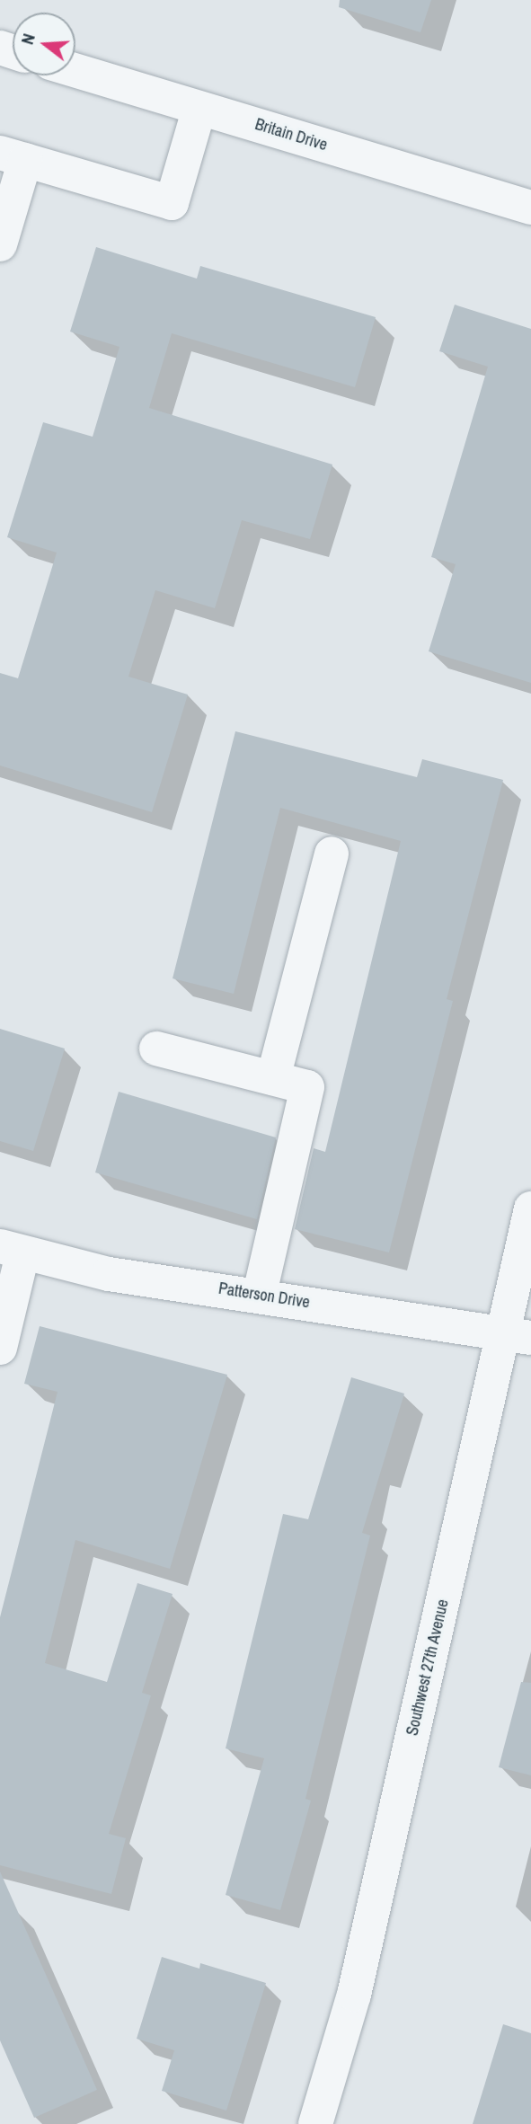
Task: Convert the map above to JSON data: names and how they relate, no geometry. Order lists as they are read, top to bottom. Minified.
{"streets":{"street":["Britain Drive","Patterson Drive","Southwest 27th Avenue"]},"crossings":[["Patterson Drive","Southwest 27th Avenue"]],"north":"left"}
